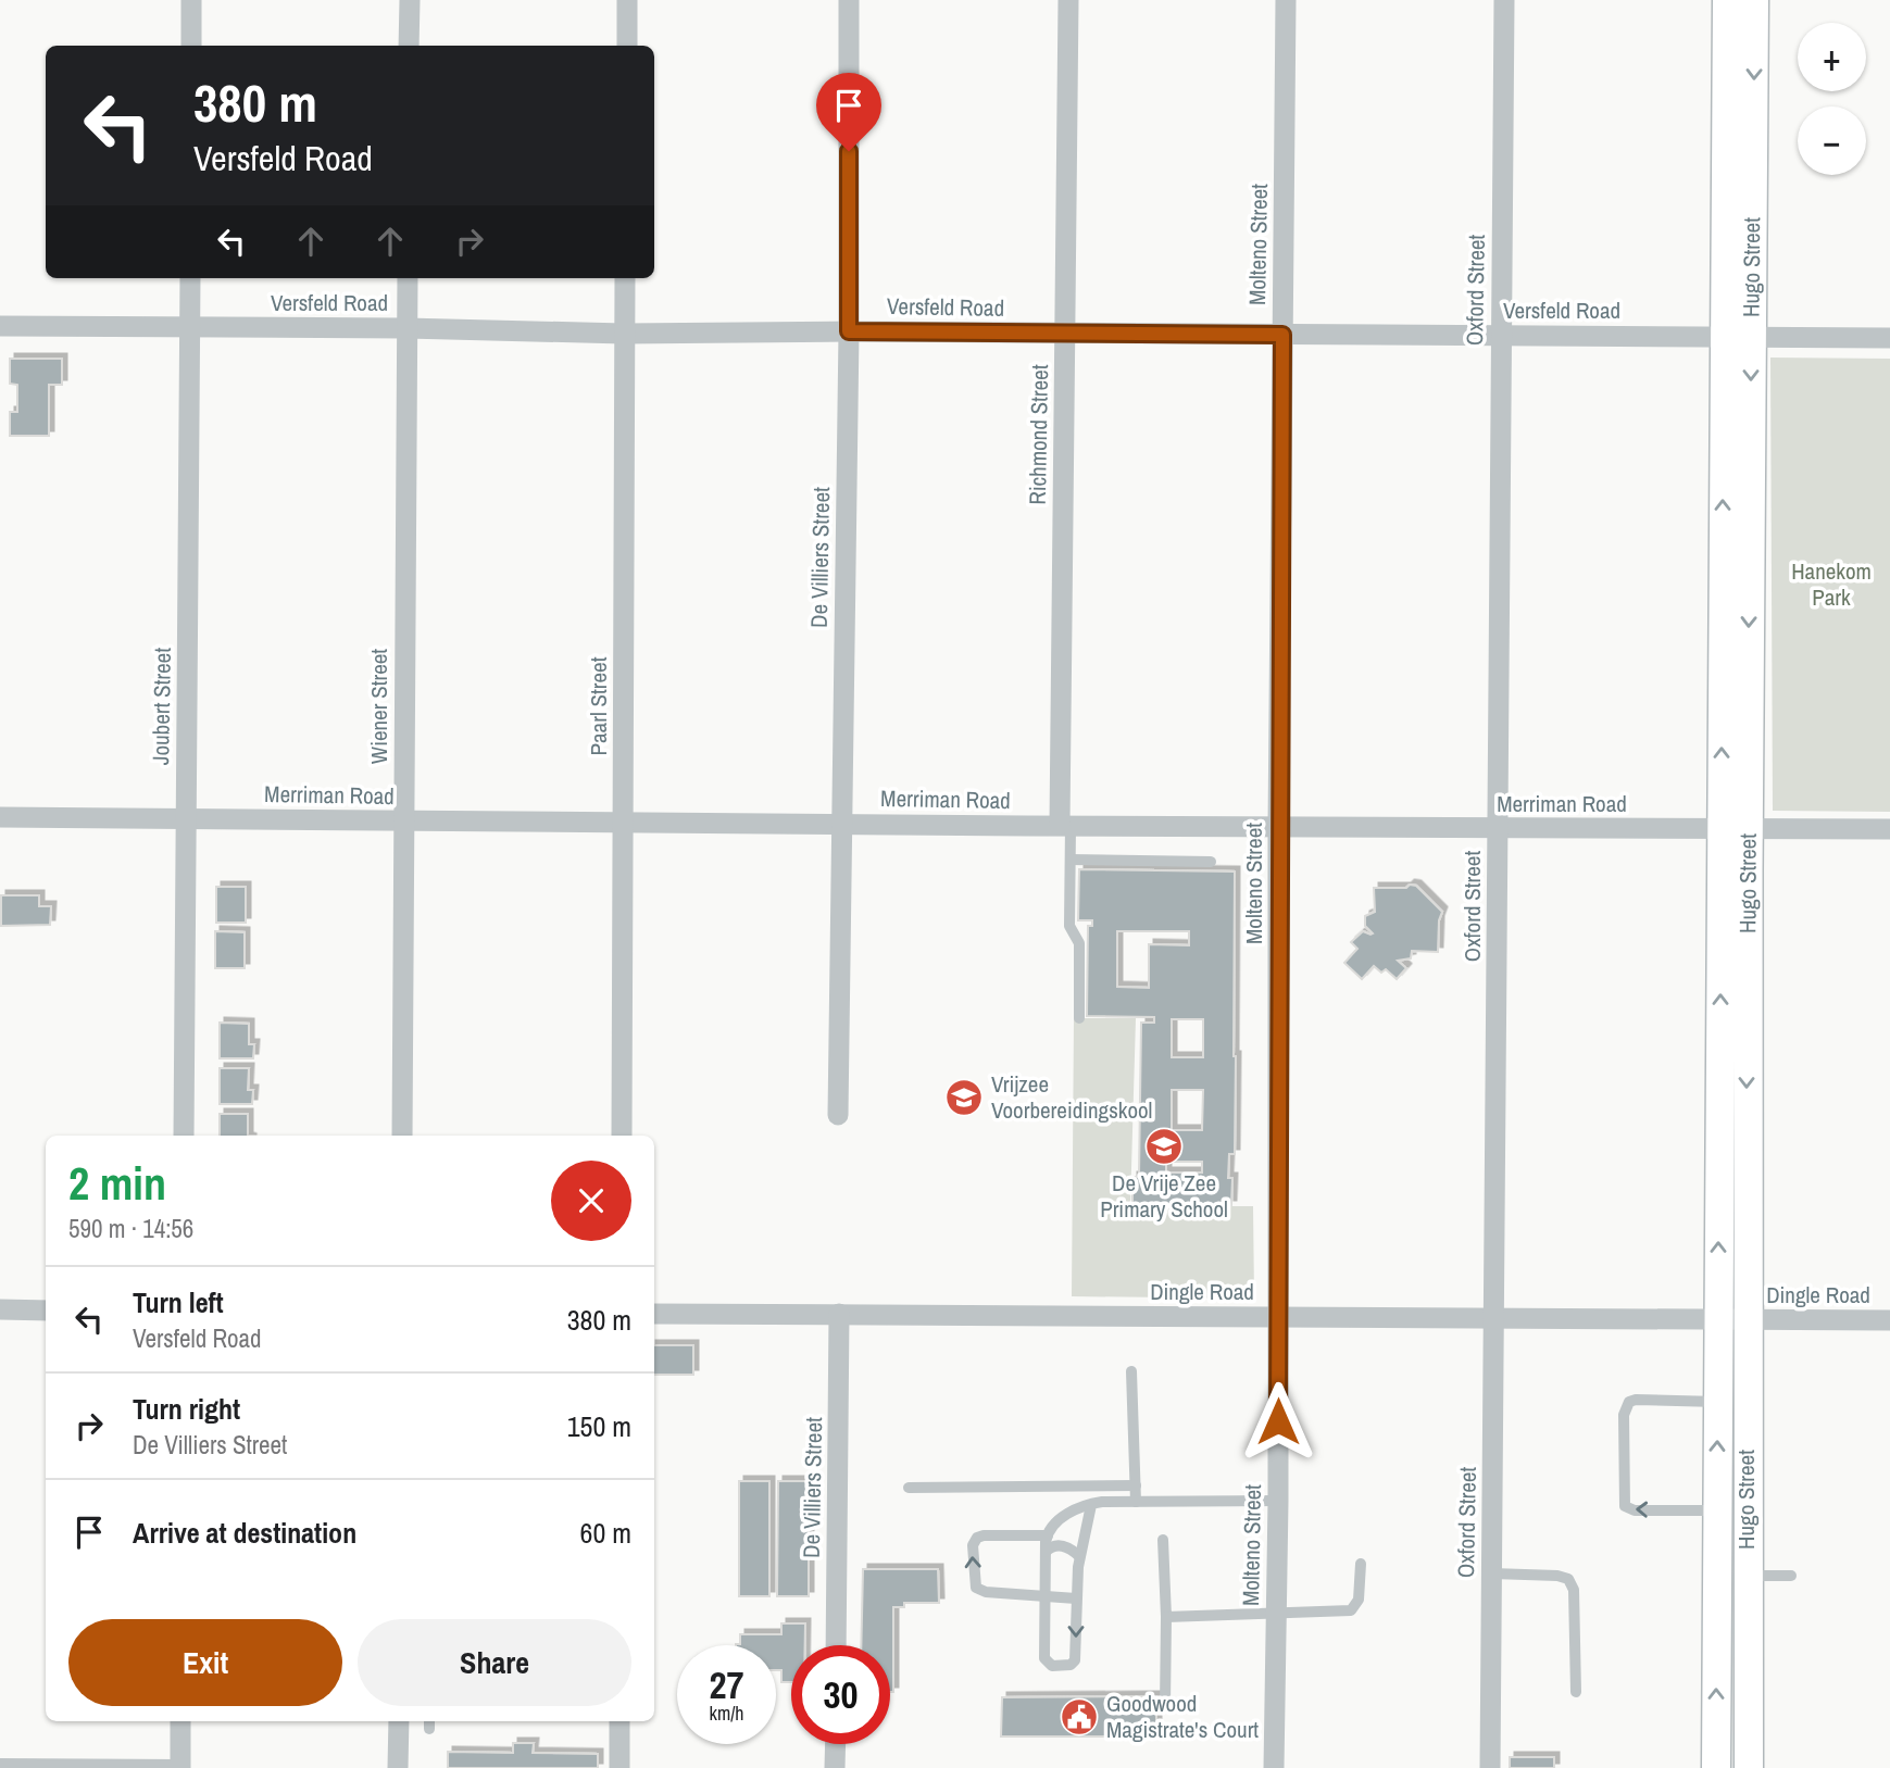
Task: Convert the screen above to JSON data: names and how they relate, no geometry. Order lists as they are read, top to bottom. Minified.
{"streets":{"street":["Molteno Street","Hugo Street","Oxford Street","Versfeld Road","Richmond Street","De Villiers Street","Joubert Street","Wiener Street","Paarl Street","Merriman Road","Dingle Road"]},"crossings":[["Molteno Street","Versfeld Road"],["Molteno Street","Merriman Road"],["Molteno Street","Dingle Road"],["Hugo Street","Versfeld Road"],["Hugo Street","Merriman Road"],["Hugo Street","Dingle Road"],["Oxford Street","Versfeld Road"],["Oxford Street","Merriman Road"],["Oxford Street","Dingle Road"],["Versfeld Road","Richmond Street"],["Versfeld Road","De Villiers Street"],["Versfeld Road","Joubert Street"],["Versfeld Road","Wiener Street"],["Versfeld Road","Paarl Street"],["Richmond Street","Merriman Road"],["De Villiers Street","Merriman Road"],["De Villiers Street","Dingle Road"],["Joubert Street","Merriman Road"],["Wiener Street","Merriman Road"],["Paarl Street","Merriman Road"]],"parks":["Hanekom Park"],"places":{"school or university":["Vrijzee Voorbereidingskool","De Vrije Zee Primary School"],"public building":["Goodwood Magistrate's Court"]},"page":{"map_buttons":["+","−"],"turn":["380 m","Versfeld Road"],"heading":["2 min","590 m · 14:56"],"list":[{"name":"Turn left","note":"Versfeld Road","value":"380 m"},{"name":"Turn right","note":"De Villiers Street","value":"150 m"},{"name":"Arrive at destination","value":"60 m"}],"buttons":["Exit","Share"],"speed":"27 km/h","limit":"30"}}
